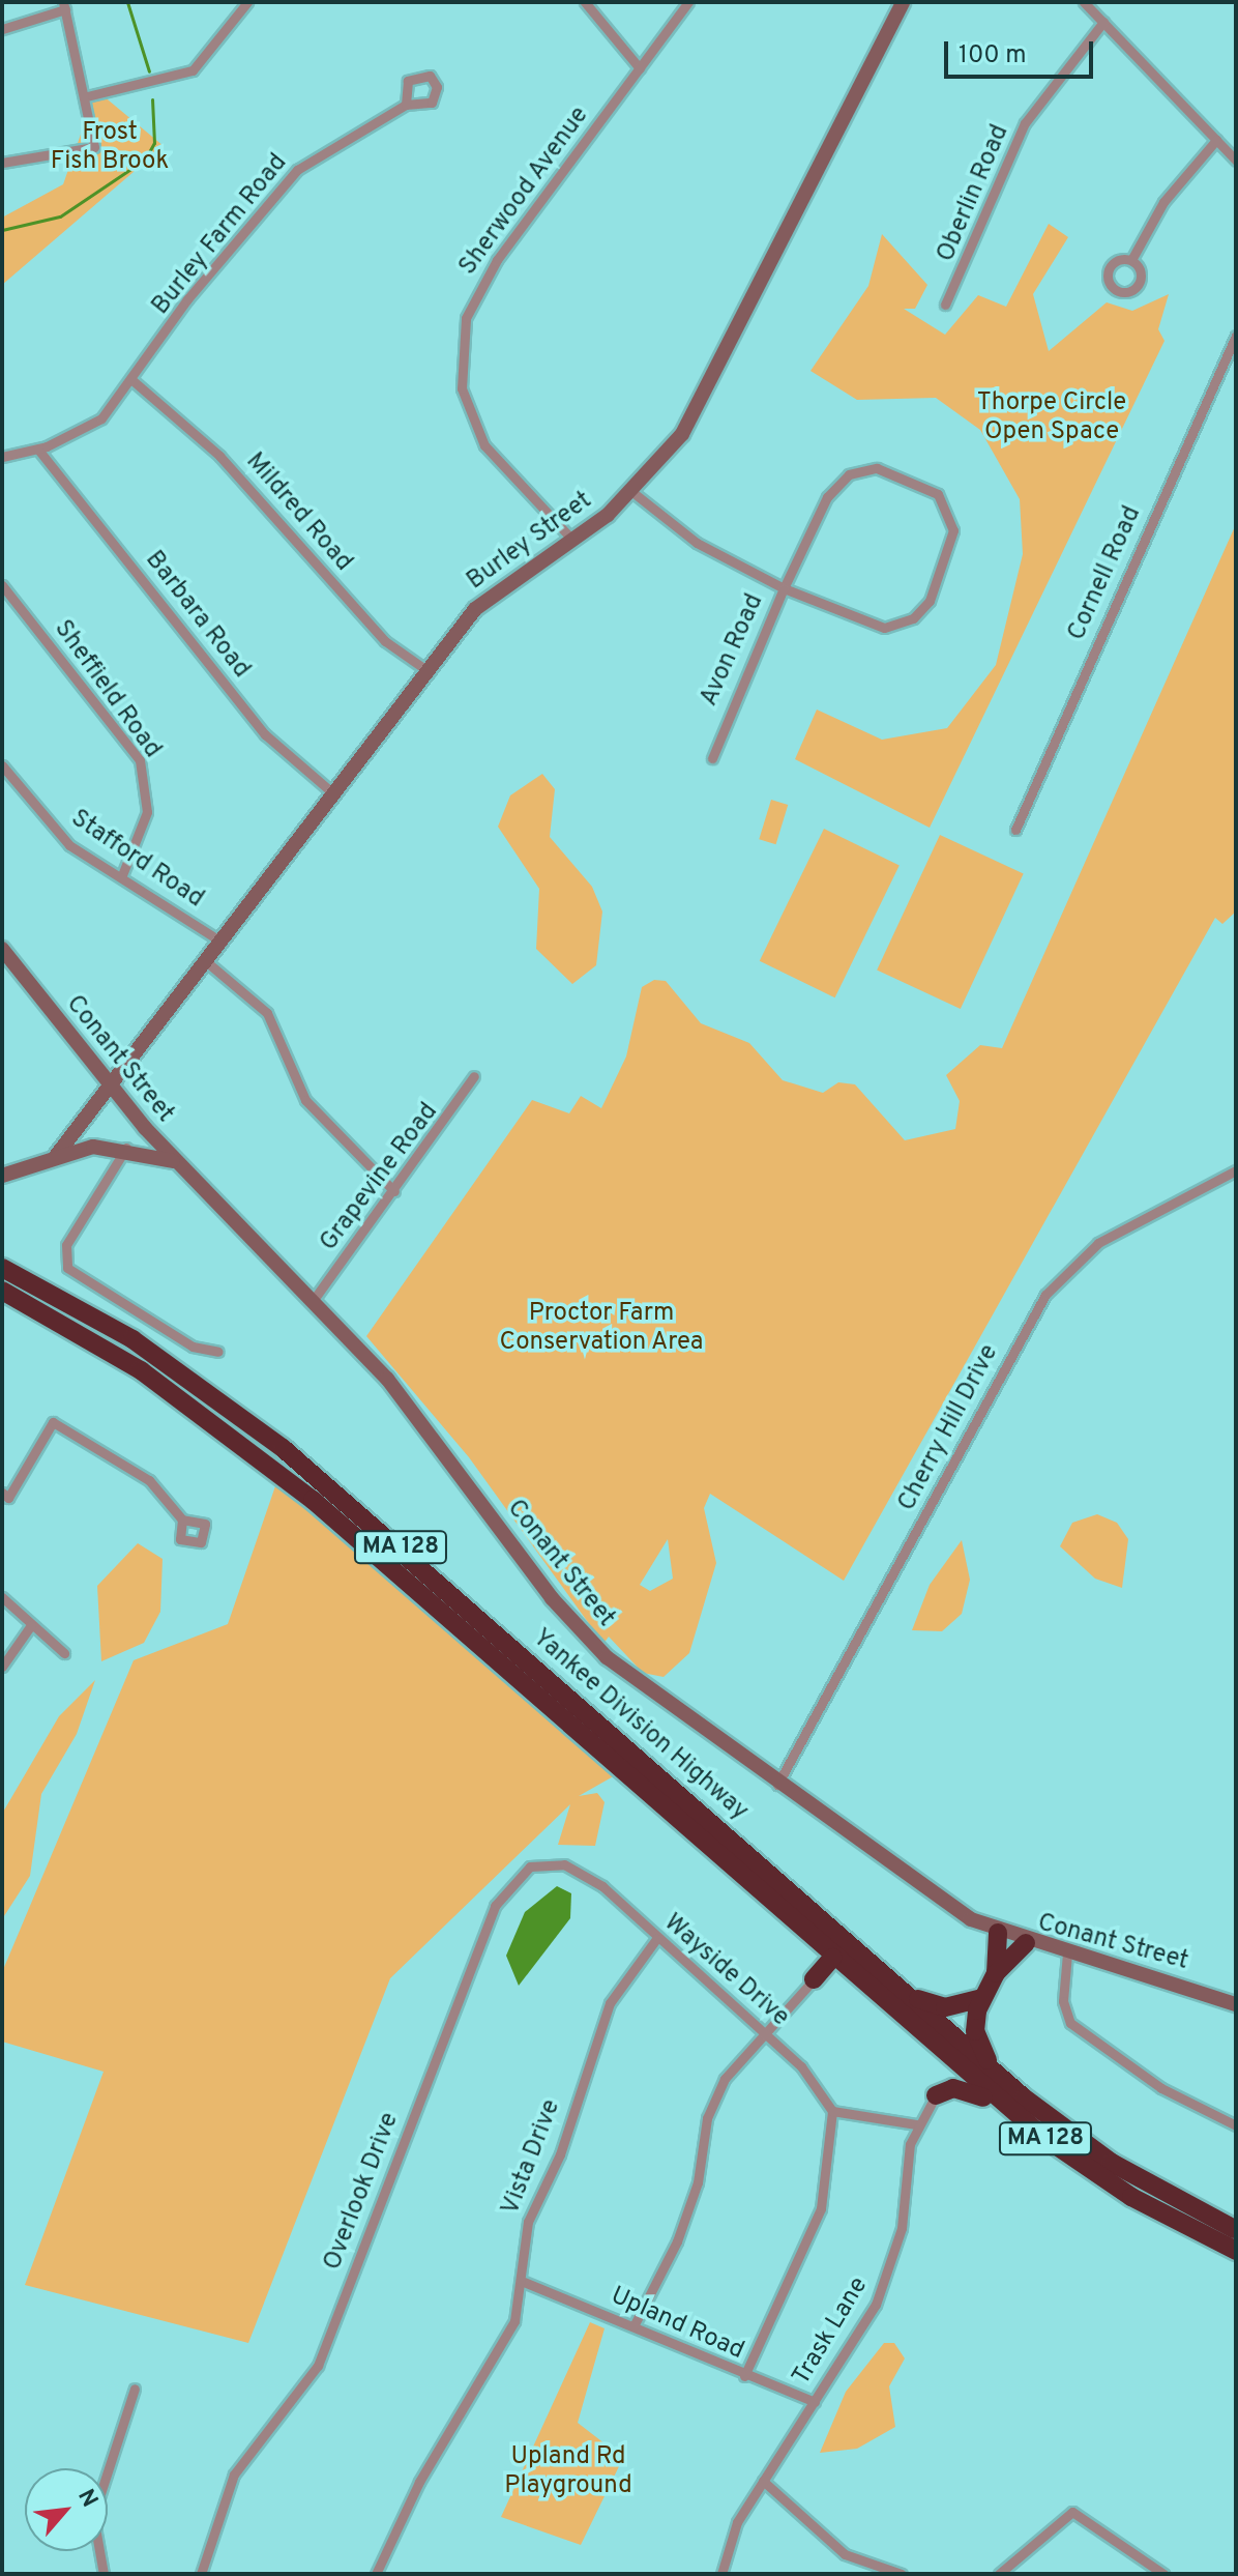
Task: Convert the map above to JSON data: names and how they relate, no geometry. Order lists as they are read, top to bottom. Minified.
{"streets":{"highway":["MA 128","Yankee Division Highway"],"main road":["Burley Street","Conant Street"],"street":["Sherwood Avenue","Oberlin Road","Burley Farm Road","Mildred Road","Cornell Road","Barbara Road","Avon Road","Sheffield Road","Stafford Road","Grapevine Road","Cherry Hill Drive","Wayside Drive","Vista Drive","Overlook Drive","Upland Road","Trask Lane"]},"crossings":[["Sherwood Avenue","Burley Street"],["Burley Farm Road","Mildred Road"],["Burley Farm Road","Barbara Road"],["Mildred Road","Burley Street"],["Burley Street","Barbara Road"],["Burley Street","Avon Road"],["Burley Street","Stafford Road"],["Burley Street","Conant Street"],["Sheffield Road","Stafford Road"],["Conant Street","Grapevine Road"],["Conant Street","Cherry Hill Drive"],["Wayside Drive","Vista Drive"],["Wayside Drive","Overlook Drive"],["Vista Drive","Upland Road"],["Upland Road","Trask Lane"]],"parks":["Frost Fish Brook","Thorpe Circle Open Space","Proctor Farm Conservation Area","Upland Rd Playground"],"scale_bar":"100 m","north":"top right"}
